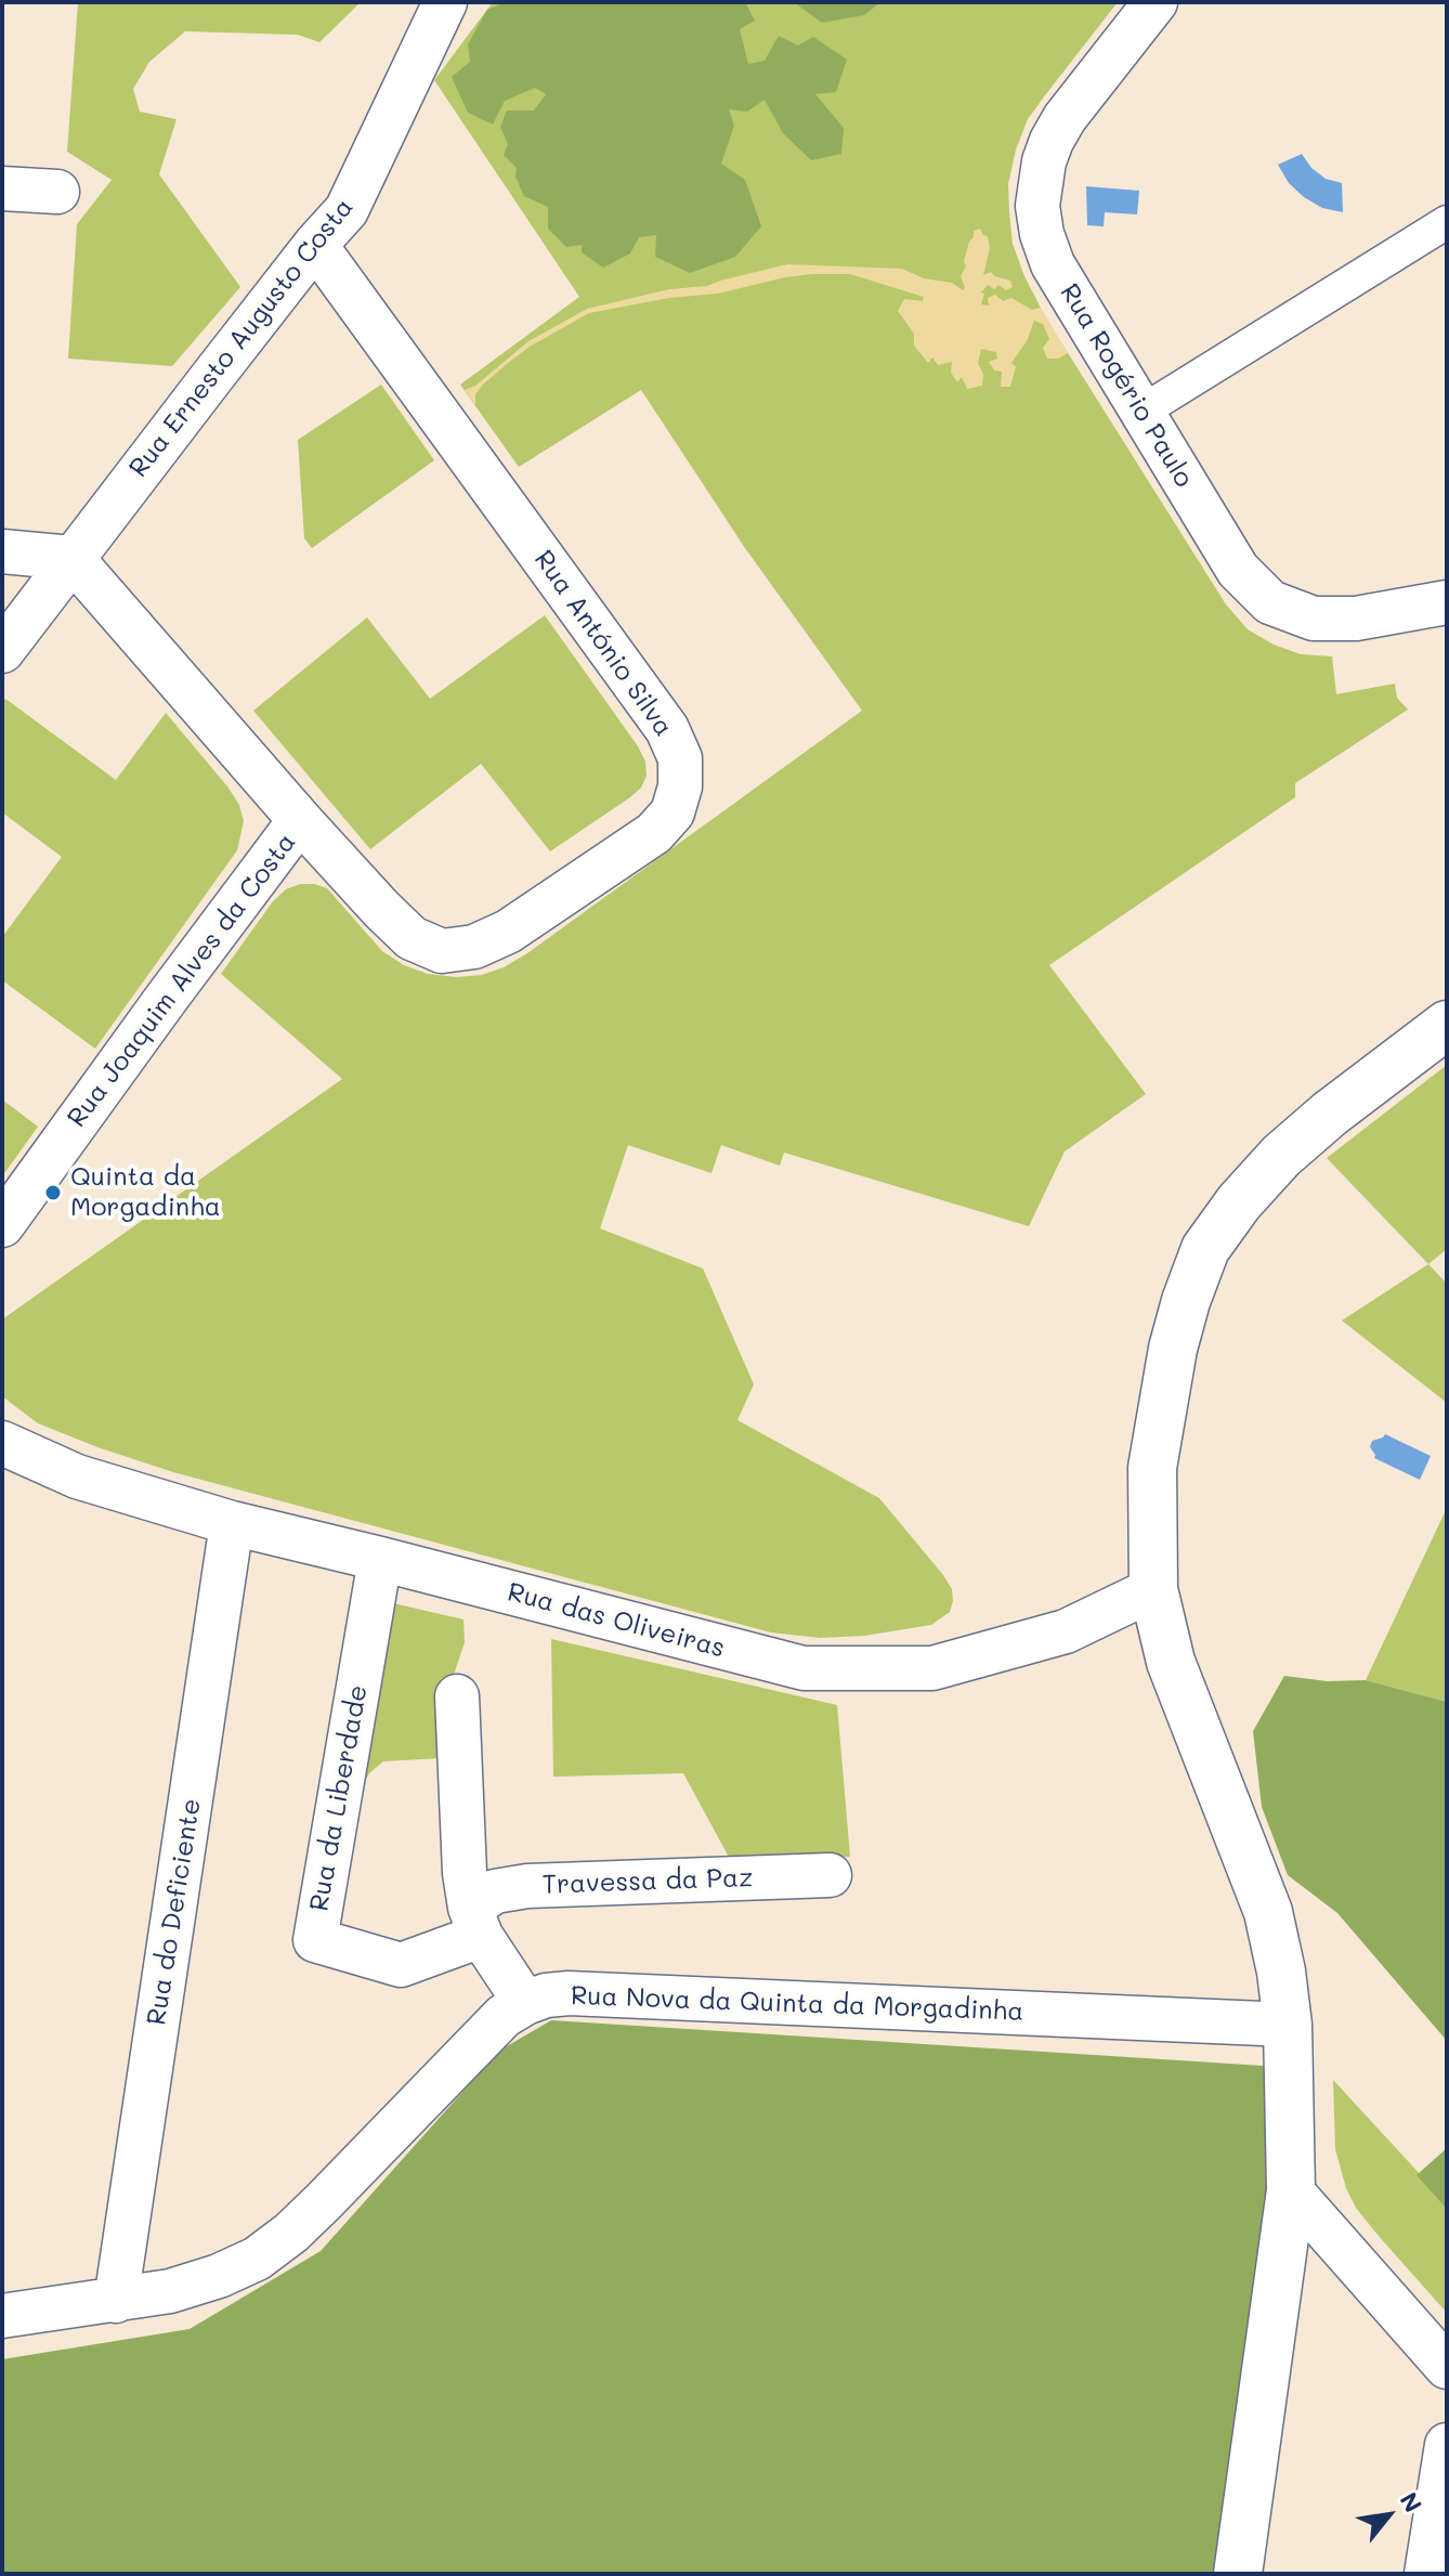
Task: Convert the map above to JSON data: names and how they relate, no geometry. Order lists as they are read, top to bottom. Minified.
{"streets":{"street":["Rua Ernesto Augusto Costa","Rua Rogério Paulo","Rua António Silva","Rua Joaquim Alves da Costa","Rua das Oliveiras","Rua da Liberdade","Travessa da Paz","Rua do Deficiente","Rua Nova da Quinta da Morgadinha"]},"crossings":[["Rua Ernesto Augusto Costa","Rua António Silva"],["Rua António Silva","Rua Joaquim Alves da Costa"],["Rua das Oliveiras","Rua da Liberdade"],["Rua das Oliveiras","Rua do Deficiente"],["Rua da Liberdade","Travessa da Paz"],["Rua do Deficiente","Rua Nova da Quinta da Morgadinha"]],"places":["Quinta da Morgadinha"],"north":"top right"}
